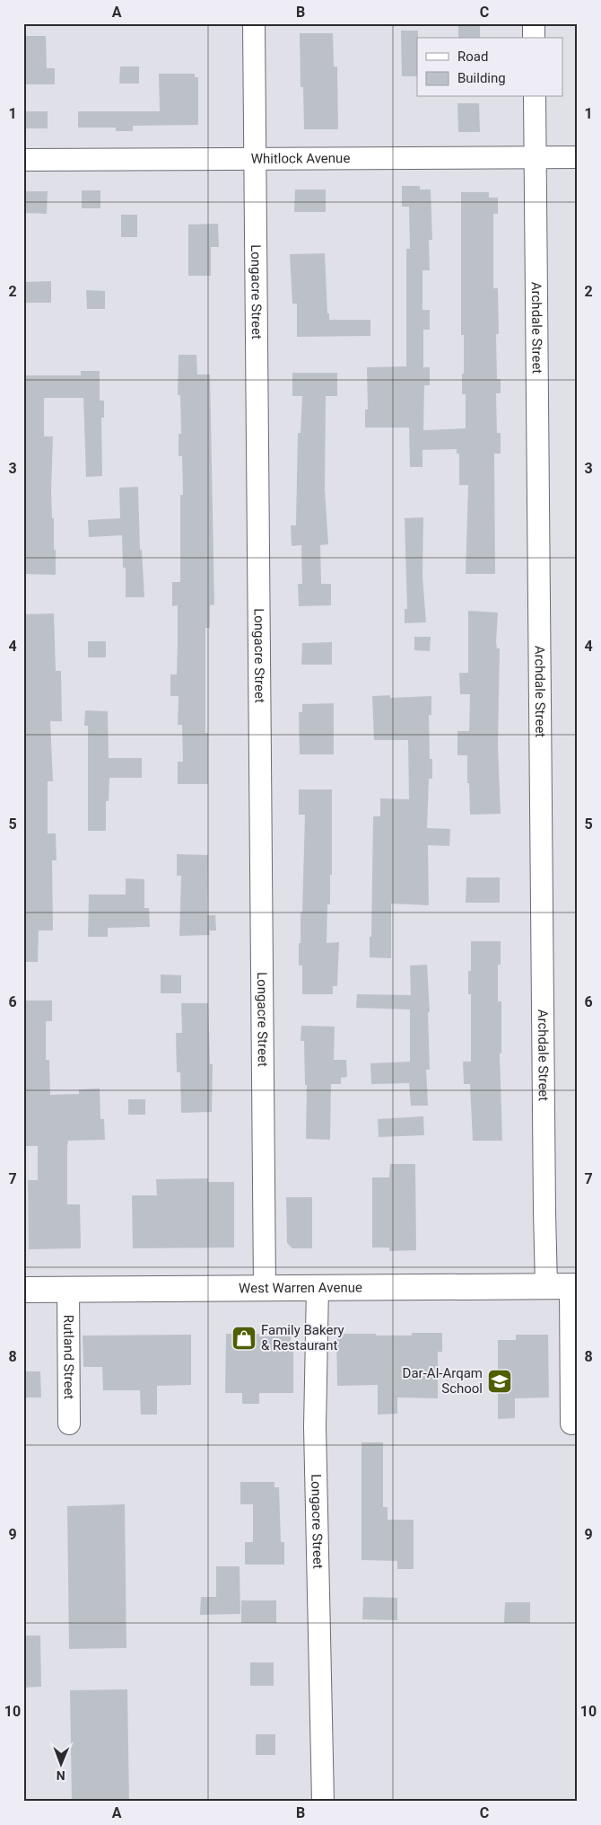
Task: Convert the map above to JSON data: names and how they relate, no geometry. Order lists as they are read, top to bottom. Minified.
{"streets":{"main road":["West Warren Avenue"],"street":["Whitlock Avenue","Longacre Street","Archdale Street","Rutland Street"]},"crossings":[["Whitlock Avenue","Longacre Street"],["Whitlock Avenue","Archdale Street"],["Longacre Street","West Warren Avenue"],["Archdale Street","West Warren Avenue"],["West Warren Avenue","Rutland Street"]],"places":{"shop":["Family Bakery & Restaurant"],"school or university":["Dar-Al-Arqam School"]},"legend":["Road","Building"],"north":"bottom","grid":{"columns":["A","B","C"],"rows":["1","2","3","4","5","6","7","8","9","10"]}}
